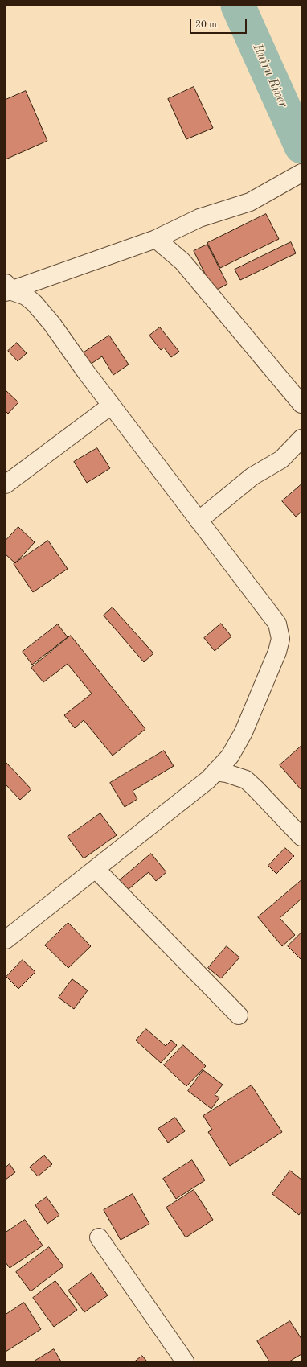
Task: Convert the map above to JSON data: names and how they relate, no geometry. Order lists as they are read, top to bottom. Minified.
{"water":["Ruiru River"],"scale_bar":"20 m"}
